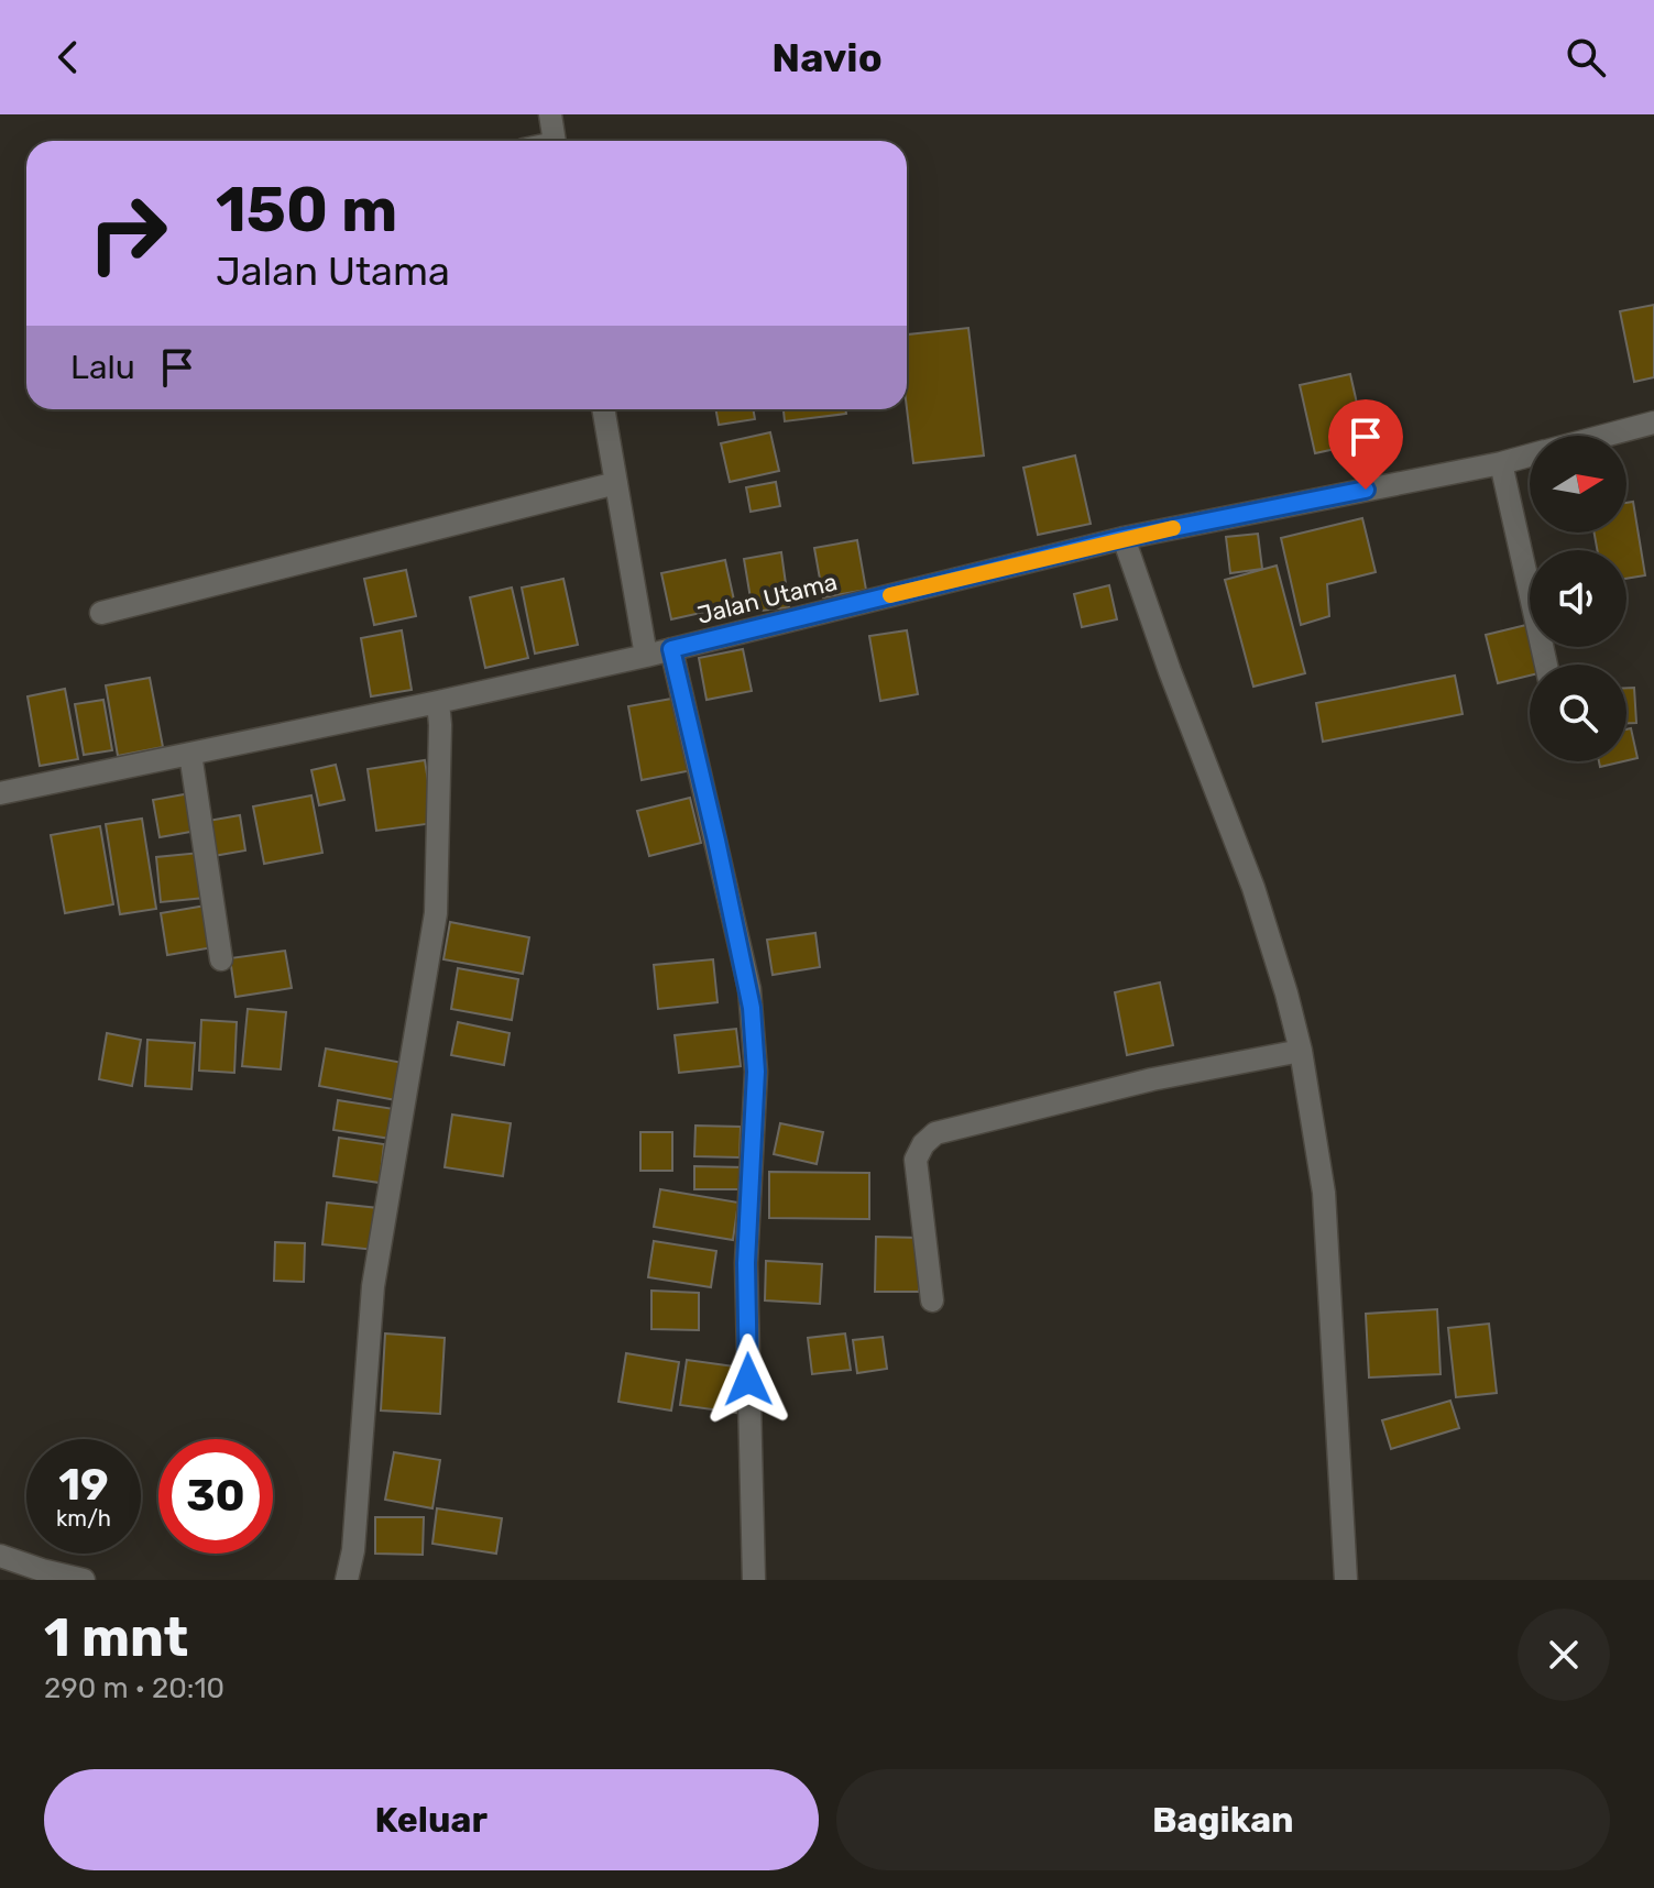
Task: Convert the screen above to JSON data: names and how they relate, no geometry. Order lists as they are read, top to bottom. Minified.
{"streets":{"street":["Jalan Utama"]},"north":"right","page":{"header":"Navio","turn":["150 m","Jalan Utama"],"then":"Lalu","speed":"19 km/h","limit":"30","heading":["1 mnt","290 m · 20:10"],"buttons":["Keluar","Bagikan"]}}
